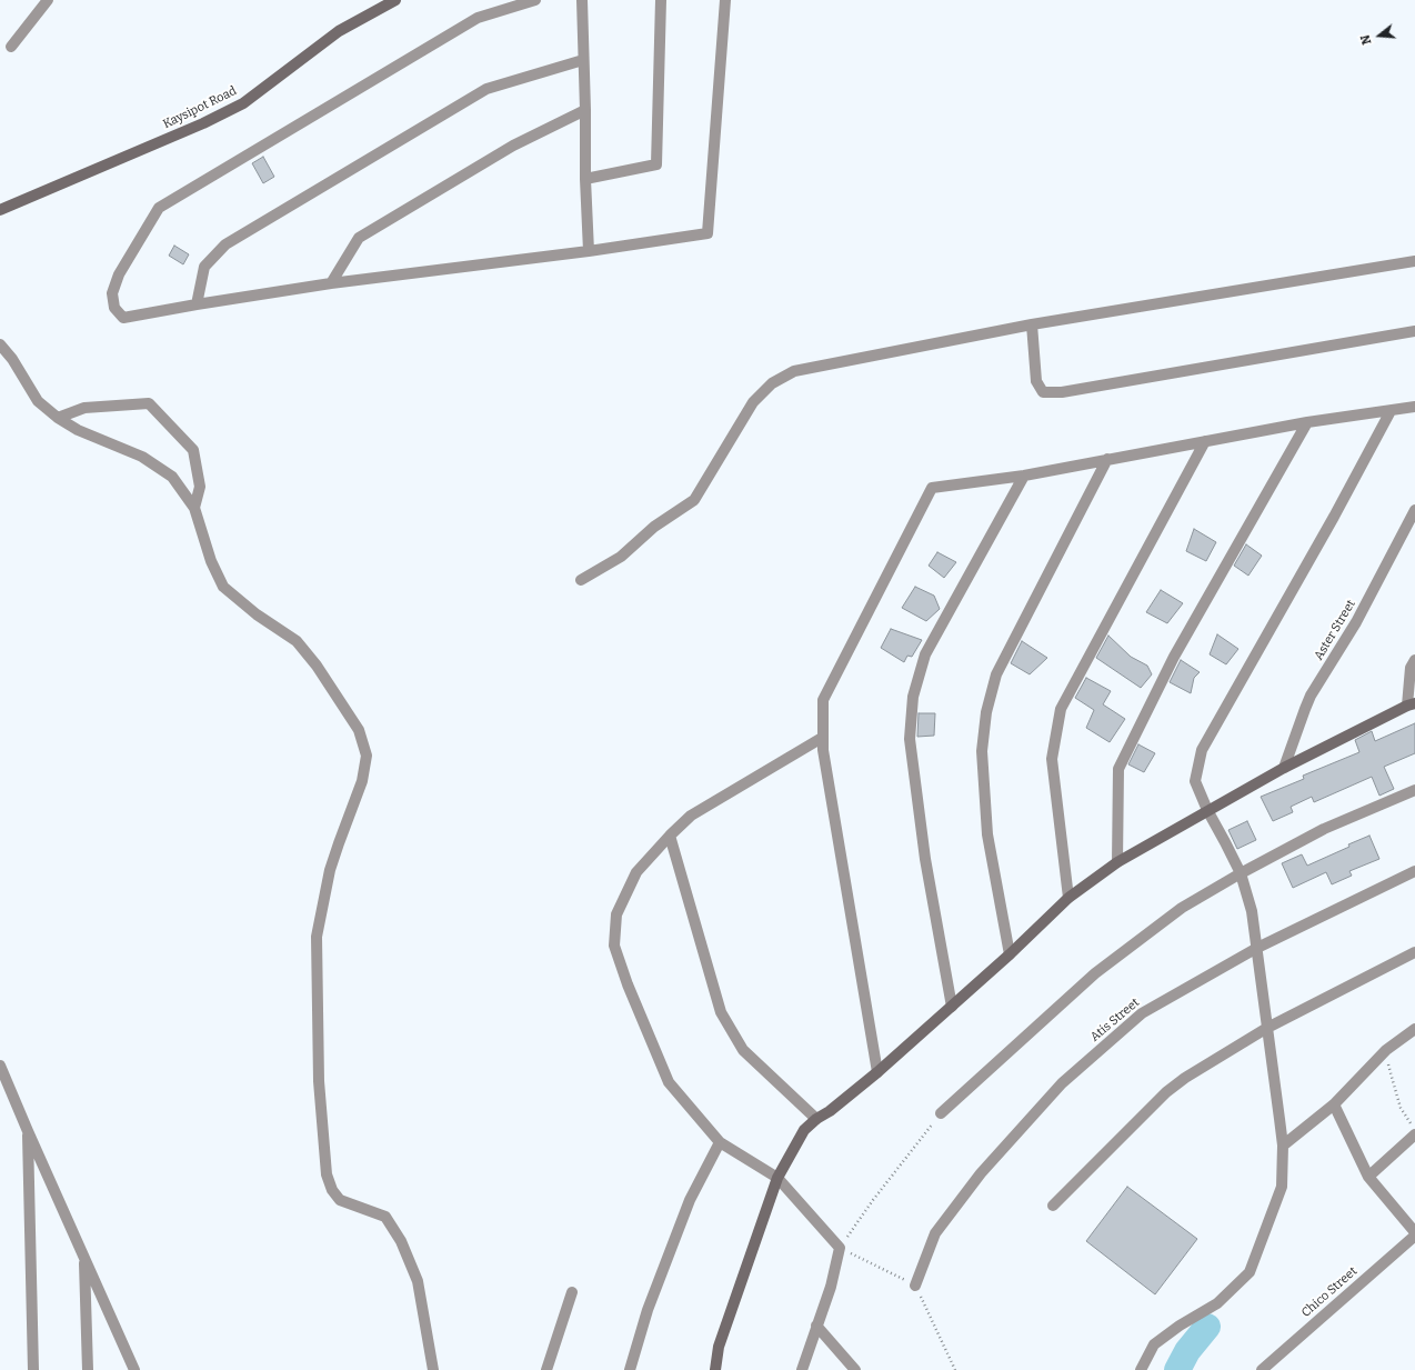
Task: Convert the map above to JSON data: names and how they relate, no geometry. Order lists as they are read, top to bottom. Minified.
{"streets":{"street":["Kaysipot Road","Aster Street","Atis Street","Chico Street"]},"north":"left"}
